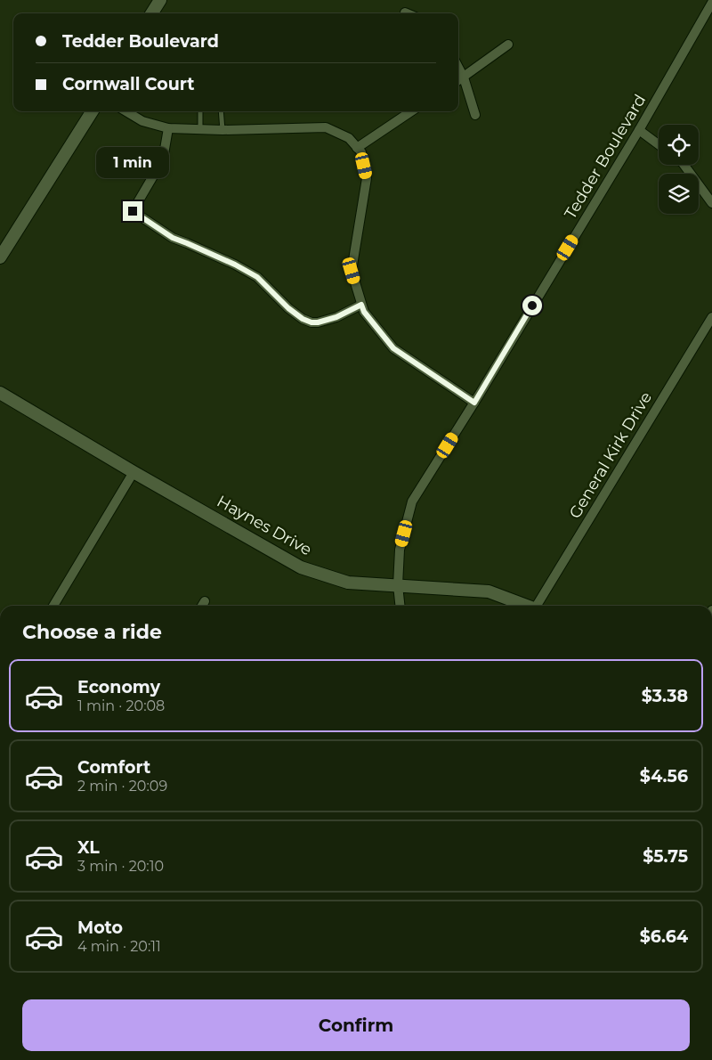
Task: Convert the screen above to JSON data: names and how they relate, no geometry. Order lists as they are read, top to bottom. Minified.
{"streets":{"street":["Tedder Boulevard","General Kirk Drive","Haynes Drive"]},"crossings":[["Tedder Boulevard","Haynes Drive"]],"page":{"banner":["Tedder Boulevard","Cornwall Court"],"bubble":"1 min","heading":"Choose a ride","list":[{"name":"Economy","note":"1 min · 20:08","value":"$3.38"},{"name":"Comfort","note":"2 min · 20:09","value":"$4.56"},{"name":"XL","note":"3 min · 20:10","value":"$5.75"},{"name":"Moto","note":"4 min · 20:11","value":"$6.64"}],"buttons":"Confirm"}}
